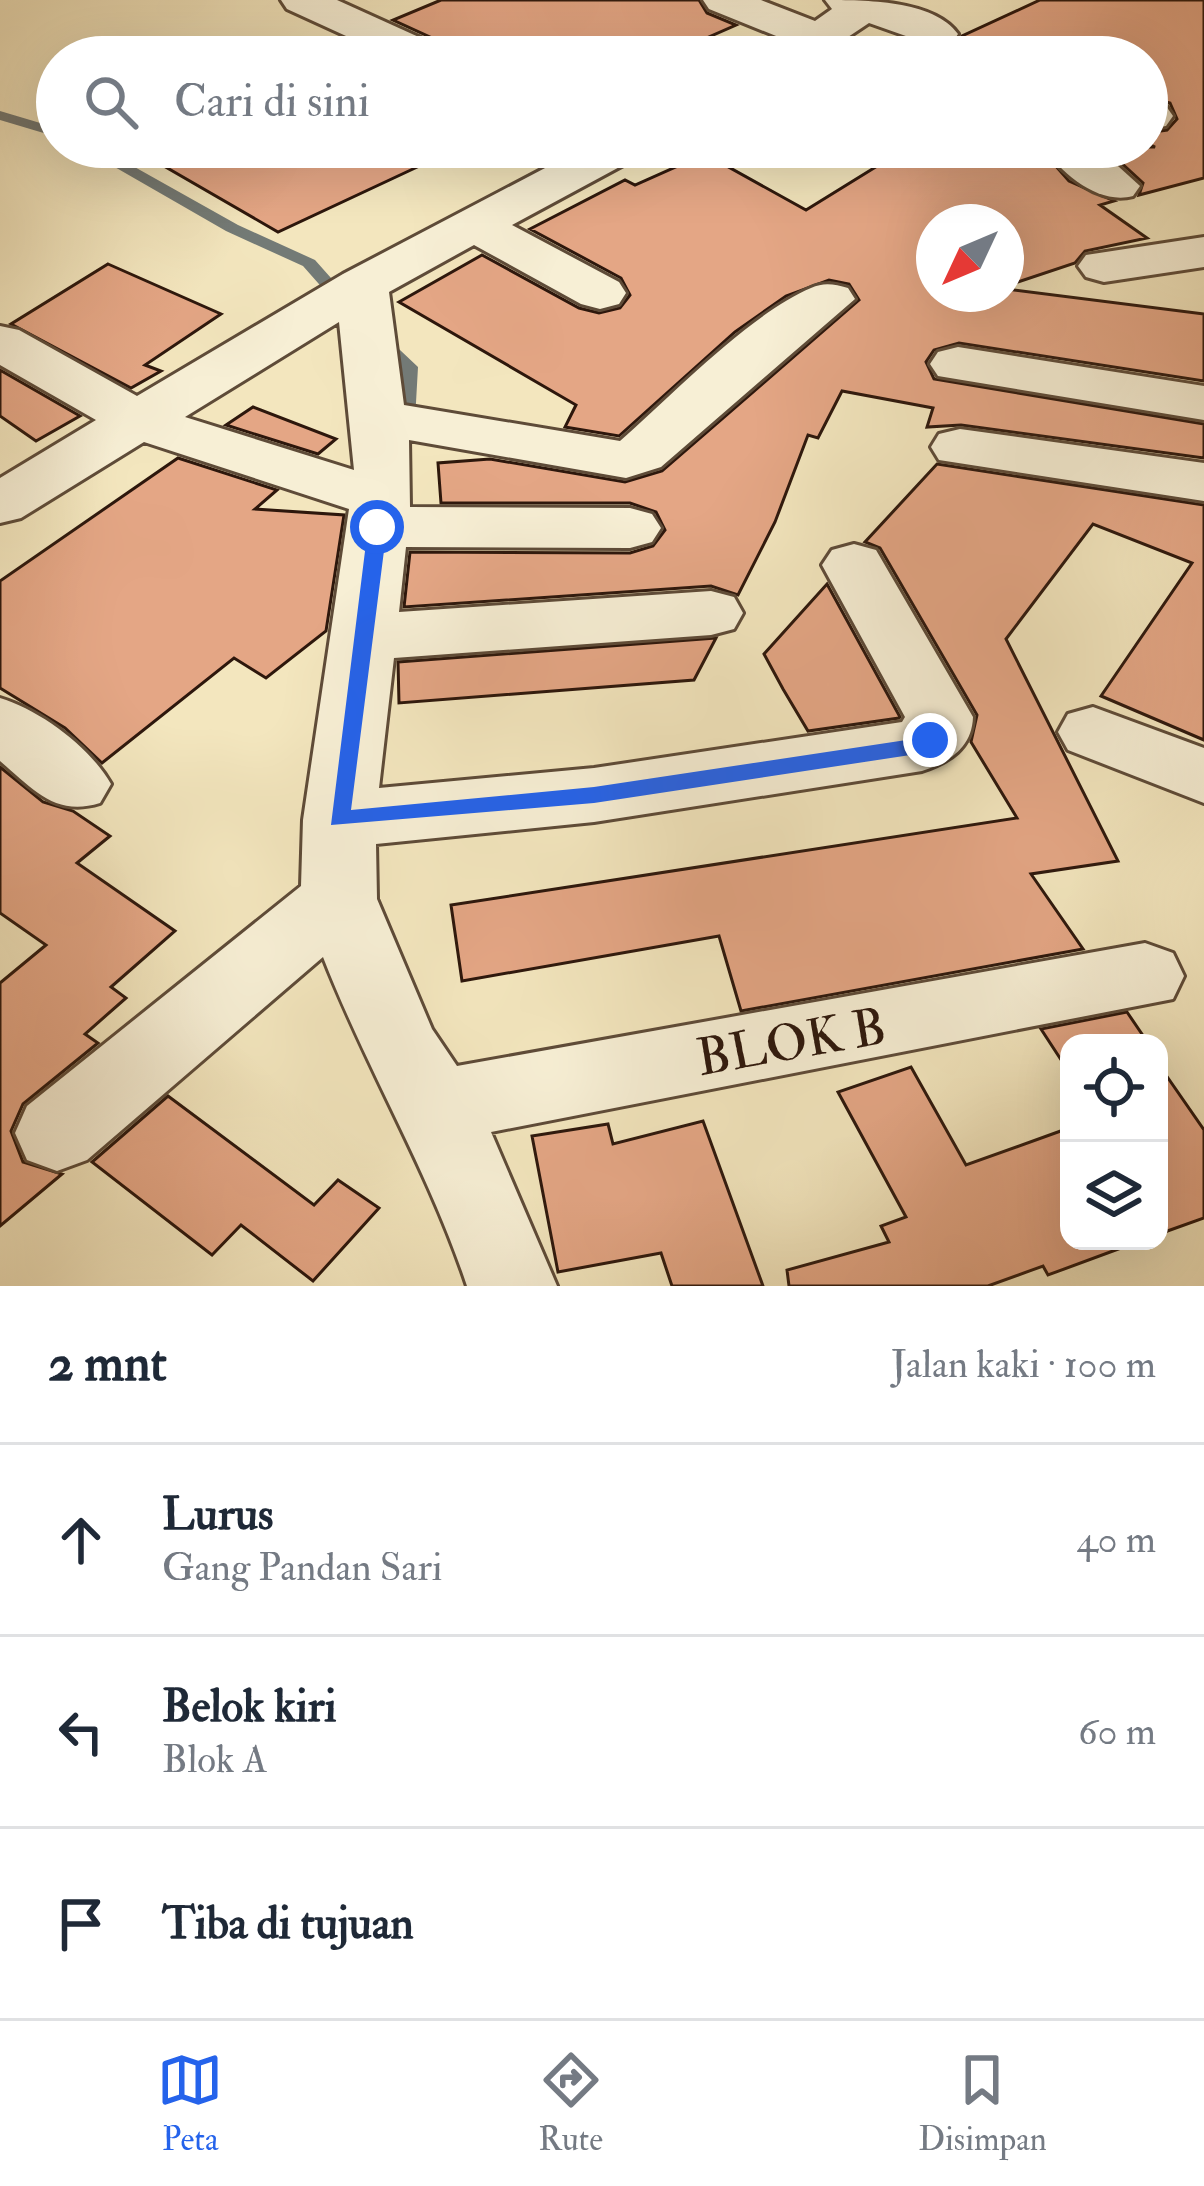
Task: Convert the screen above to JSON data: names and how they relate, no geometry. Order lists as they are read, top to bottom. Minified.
{"streets":{"street":["BLOK B"]},"north":"bottom left","page":{"search":"Cari di sini","heading":["2 mnt","Jalan kaki · 100 m"],"list":[["Lurus","Gang Pandan Sari","40 m"],["Belok kiri","Blok A","60 m"],"Tiba di tujuan"],"nav":["Peta","Rute","Disimpan"]}}
